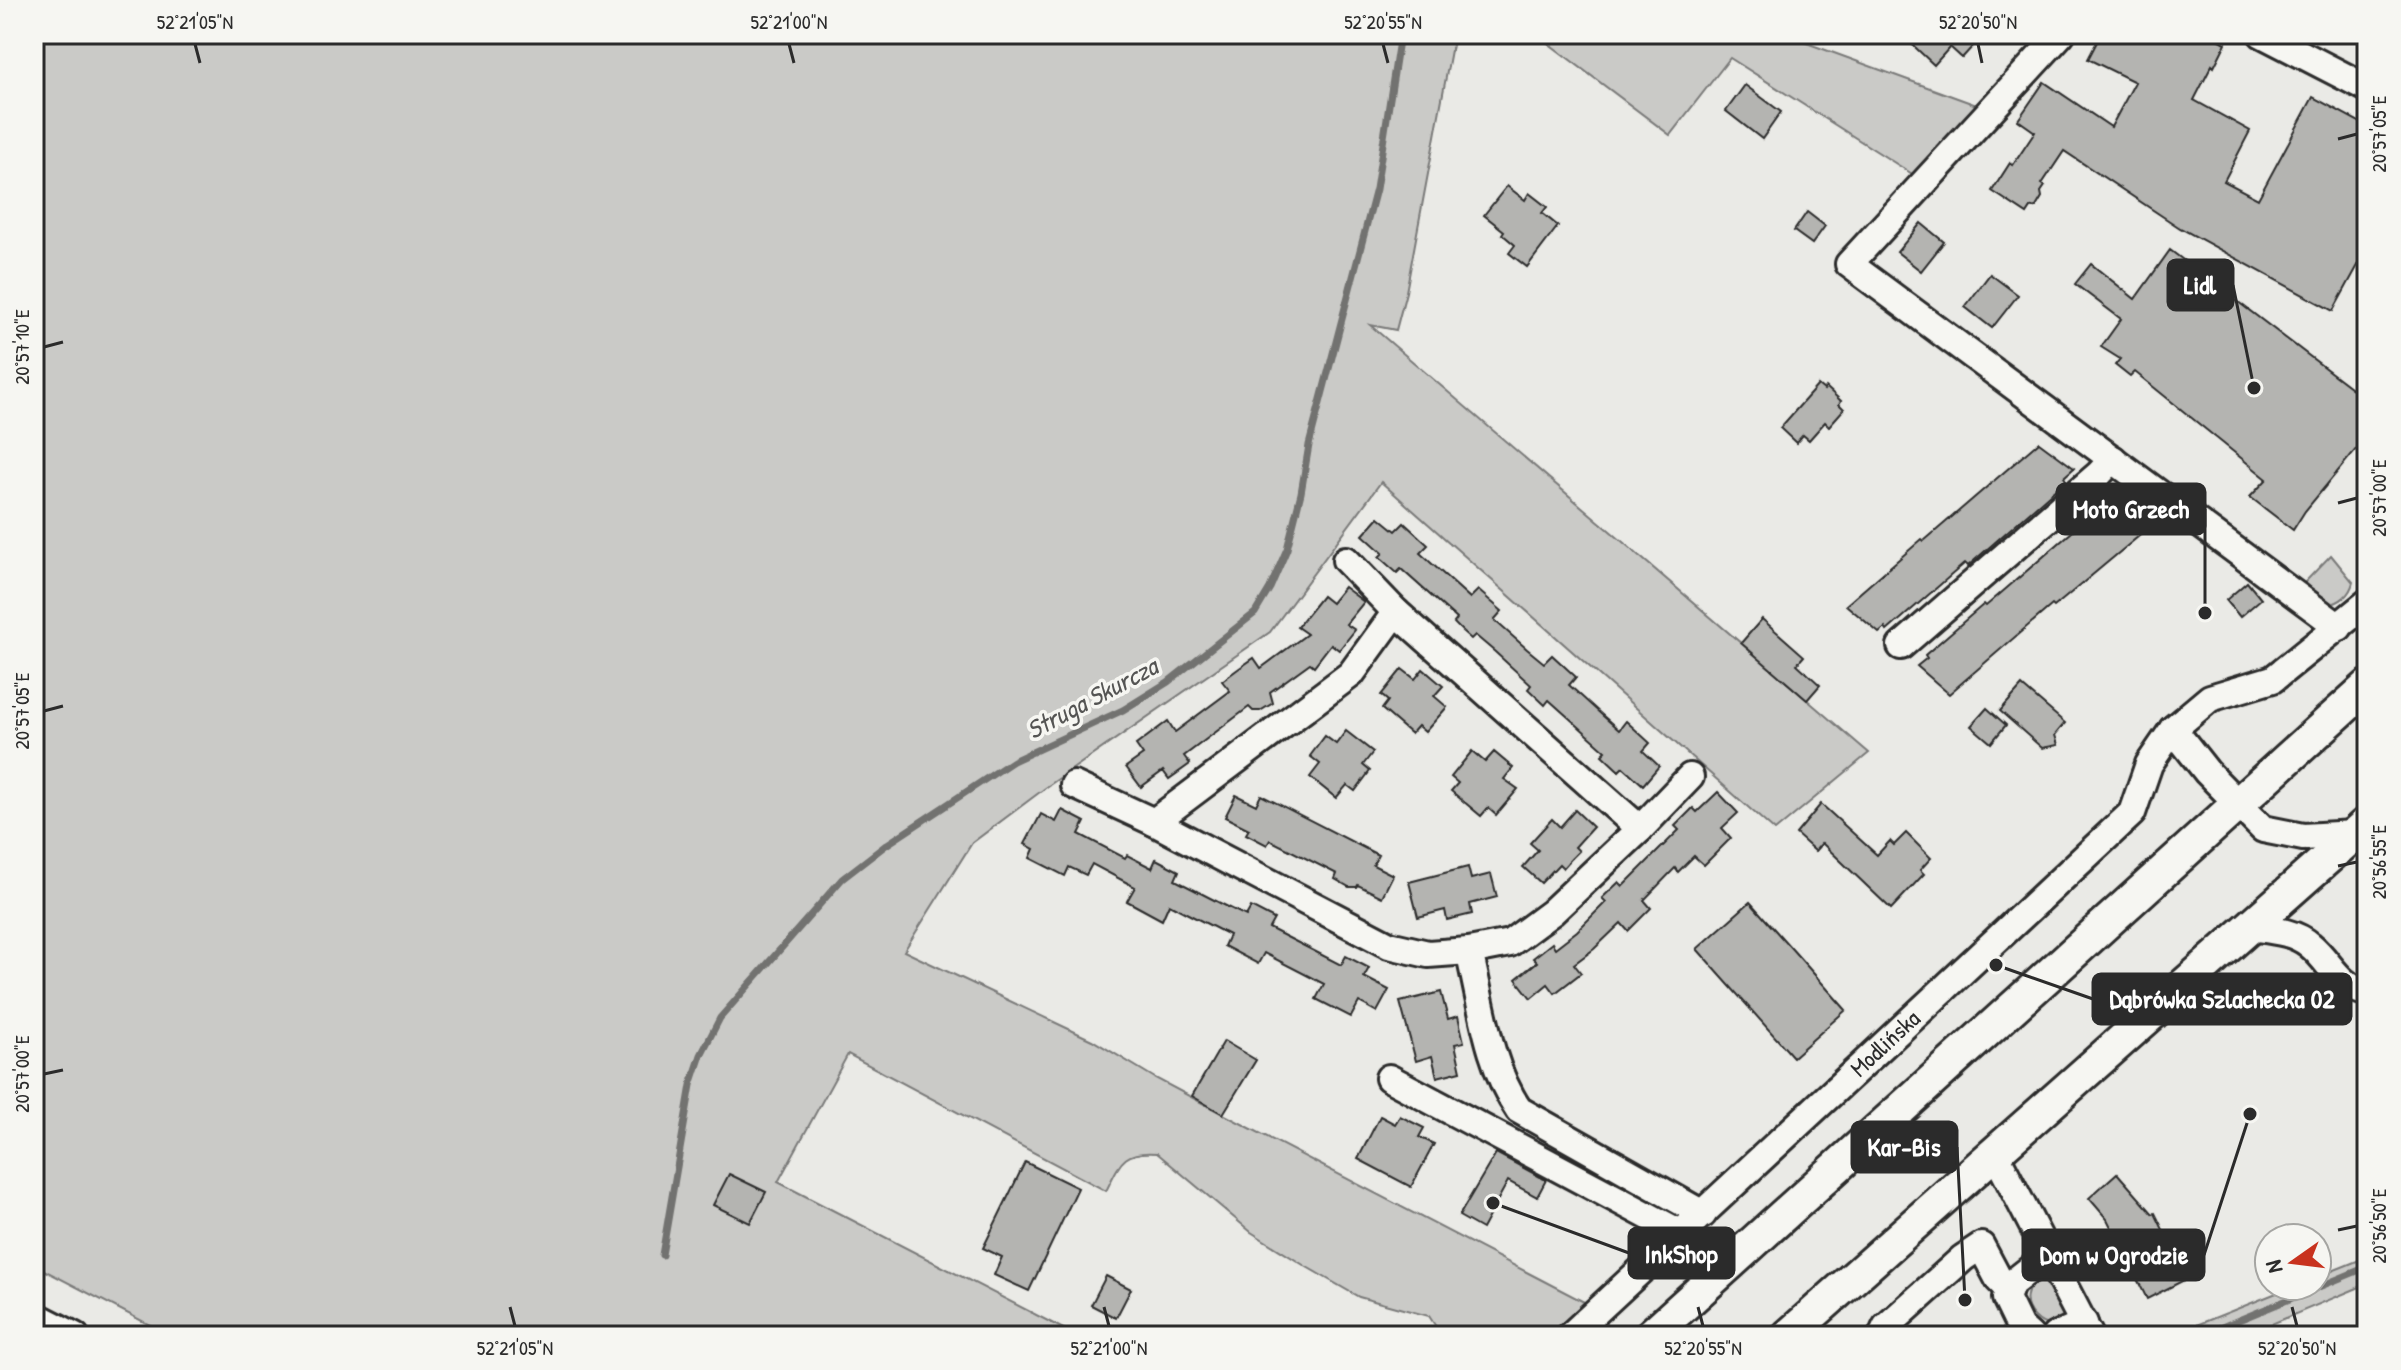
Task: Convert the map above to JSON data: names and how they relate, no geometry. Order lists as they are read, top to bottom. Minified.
{"streets":{"street":["Modlińska"]},"water":["Struga Skurcza"],"places":["Lidl","Moto Grzech","Dąbrówka Szlachecka 02","Dom w Ogrodzie","InkShop","Kar-Bis"],"north":"left","coordinates":["52°21'05\"N","52°21'00\"N","52°20'55\"N","52°20'50\"N","20°57'05\"E","20°57'10\"E","20°57'00\"E","20°56'55\"E","20°56'50\"E"]}
